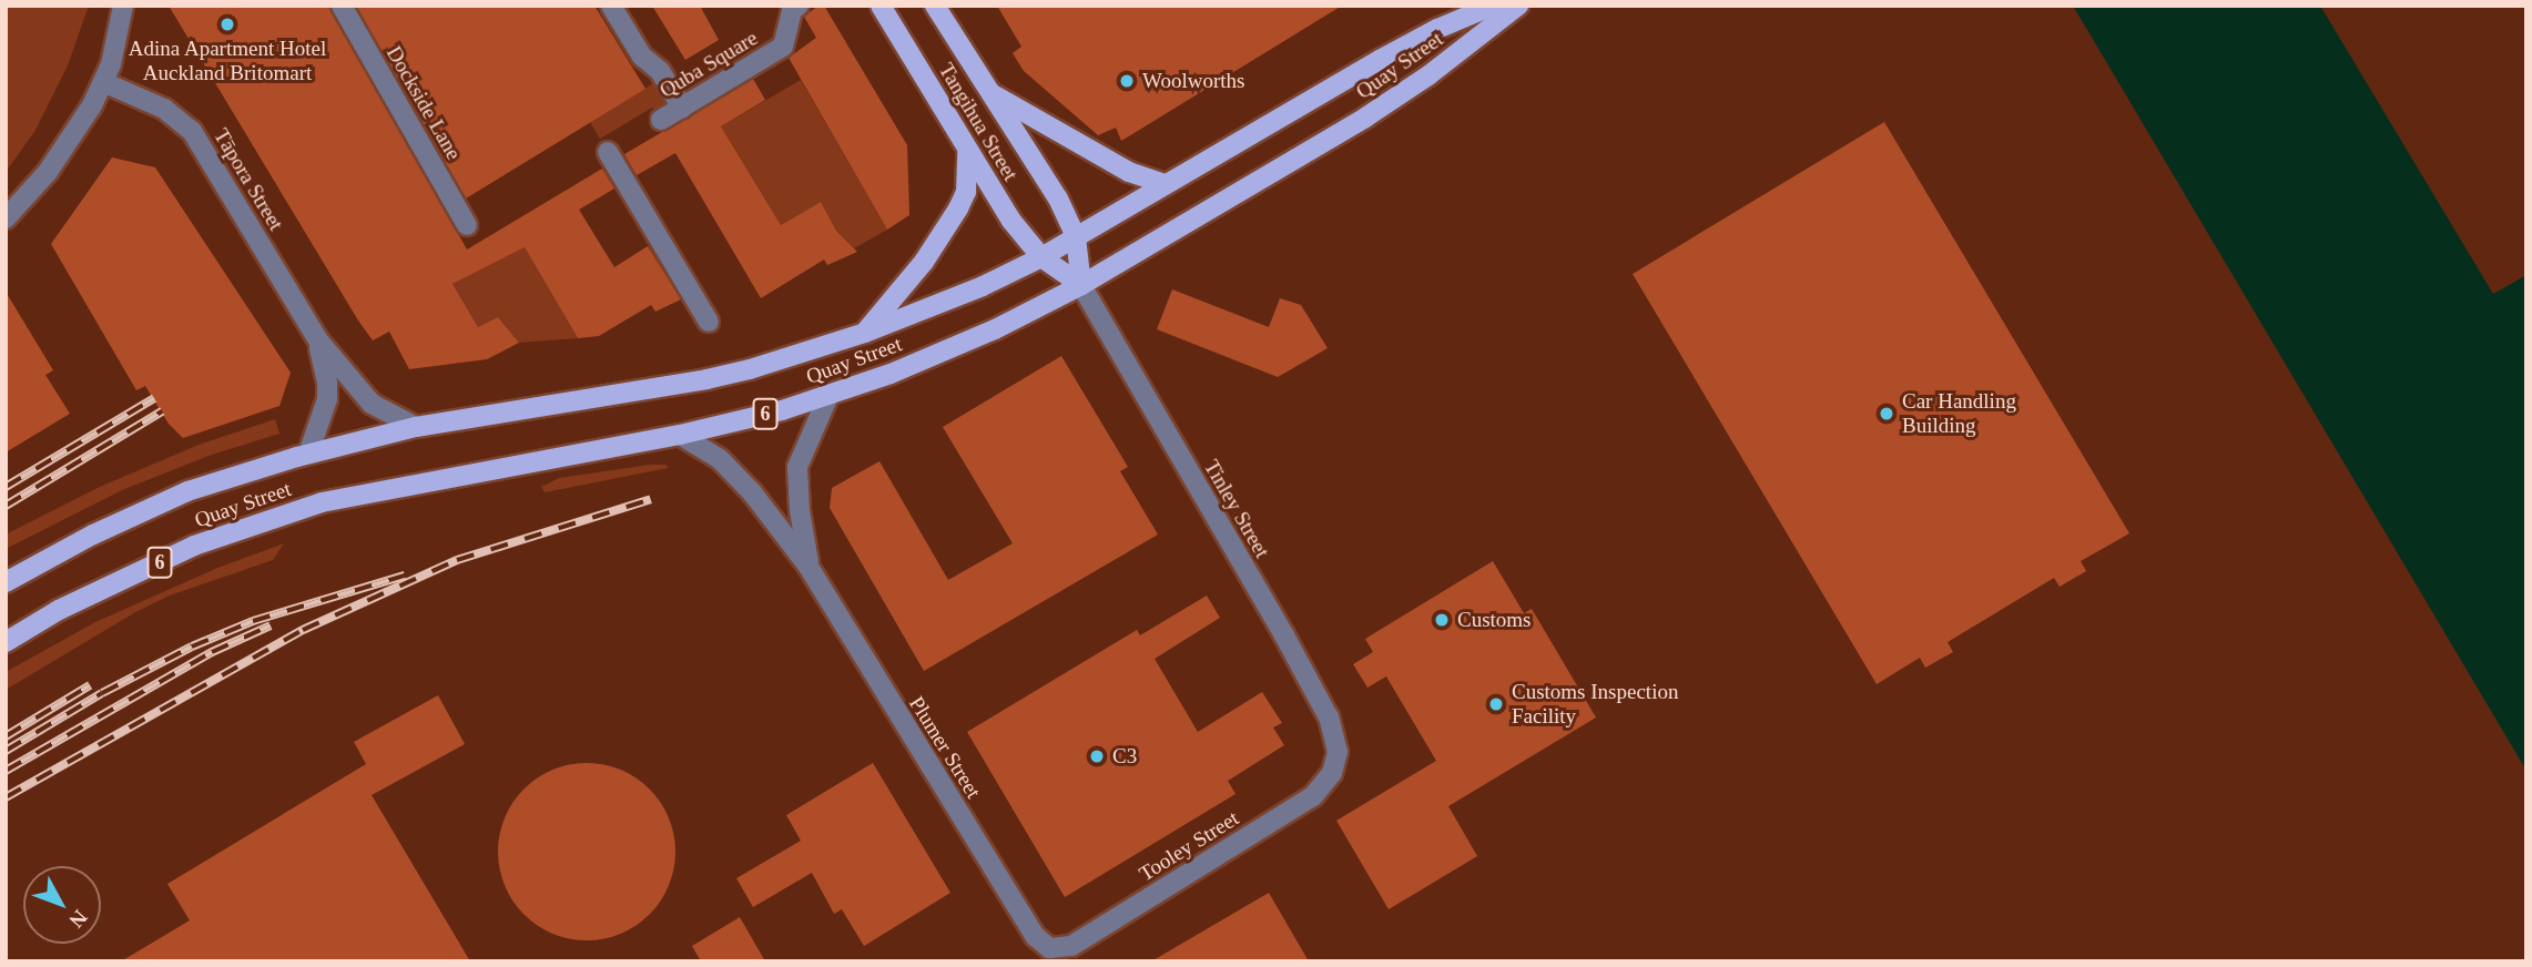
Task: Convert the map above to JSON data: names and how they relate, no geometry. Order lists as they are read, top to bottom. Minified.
{"streets":{"main road":["Quay Street","Tangihua Street","6"],"street":["Quba Square","Dockside Lane","Tāpora Street","Tinley Street","Plumer Street","Tooley Street"]},"crossings":[["Quay Street","Tangihua Street"],["Quay Street","Tāpora Street"],["Quay Street","Tinley Street"],["Quay Street","Plumer Street"],["Tangihua Street","Tinley Street"],["Tinley Street","Tooley Street"],["Plumer Street","Tooley Street"]],"places":["Adina Apartment Hotel Auckland Britomart","Woolworths","Car Handling Building","Customs","Customs Inspection Facility","C3"],"north":"bottom right"}
